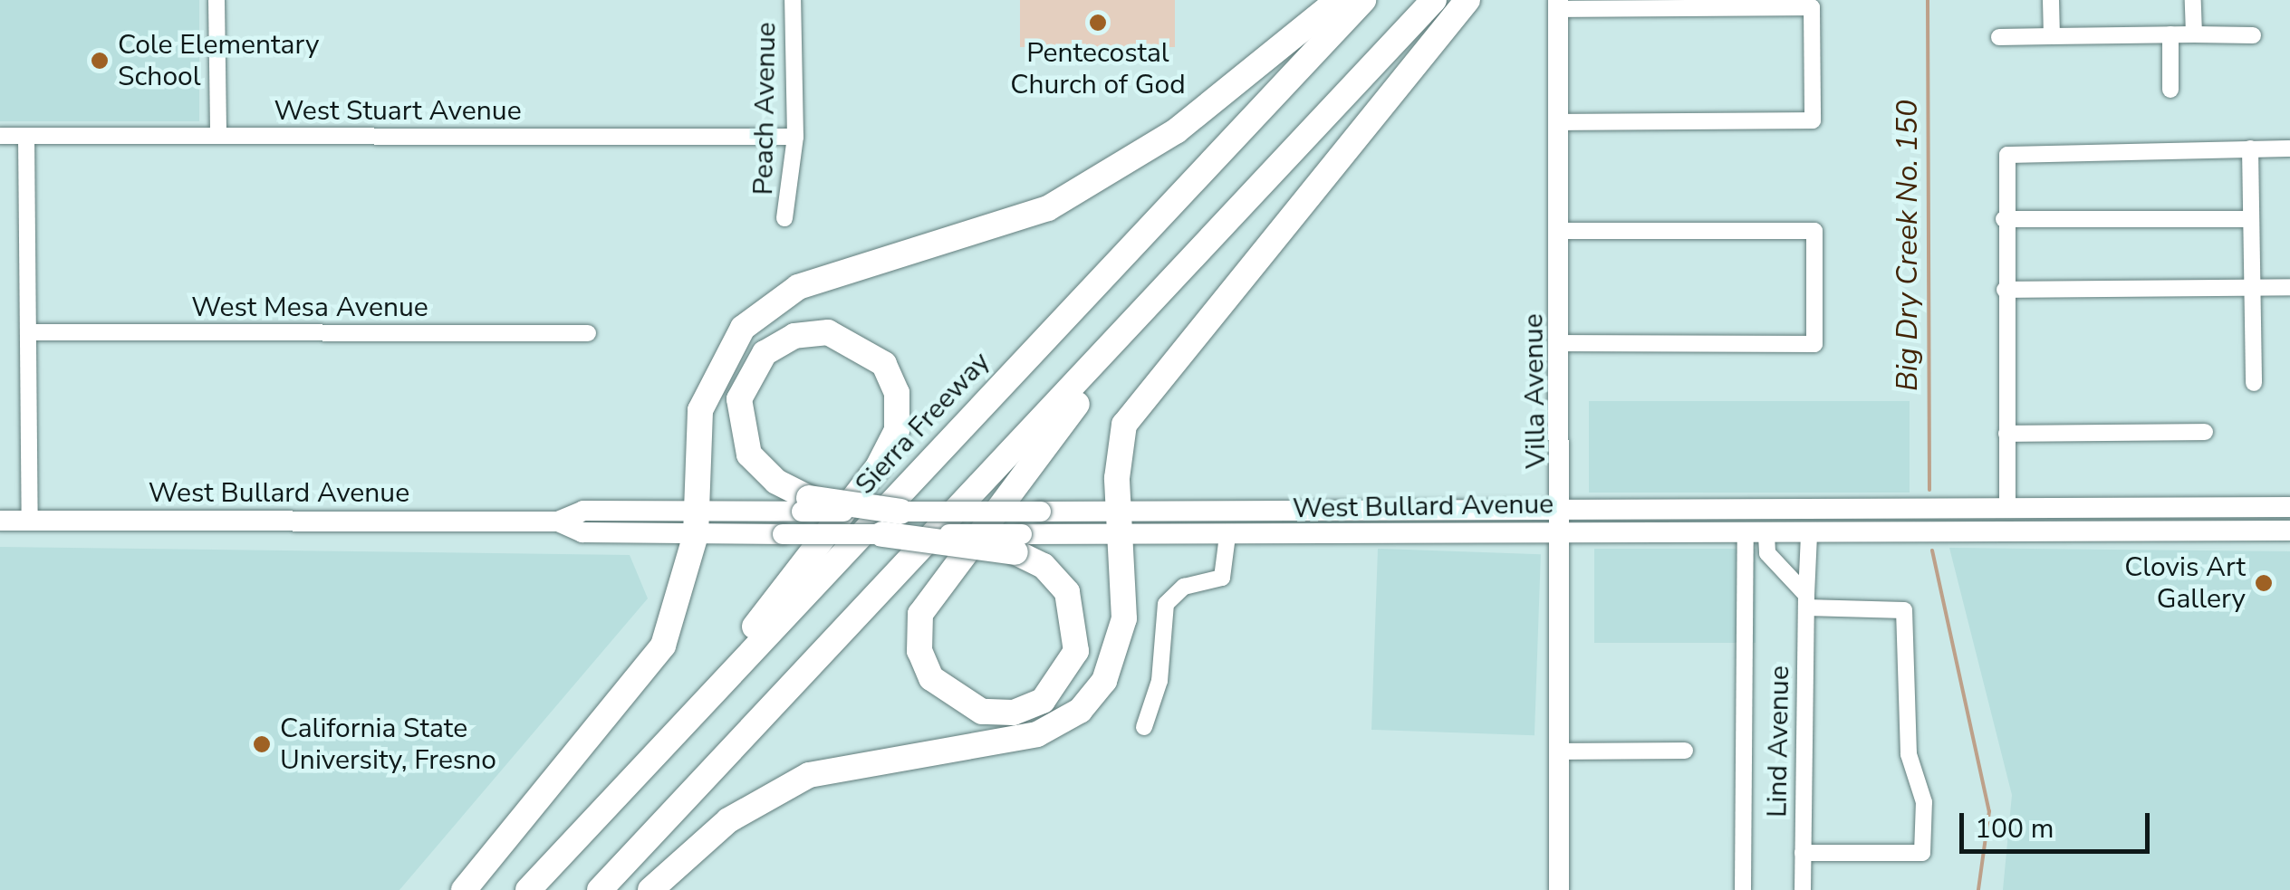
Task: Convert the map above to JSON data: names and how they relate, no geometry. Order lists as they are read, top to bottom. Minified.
{"streets":{"highway":["Sierra Freeway"],"main road":["Villa Avenue","West Bullard Avenue"],"street":["Peach Avenue","West Stuart Avenue","West Mesa Avenue","Lind Avenue"]},"crossings":[["Peach Avenue","West Stuart Avenue"],["Villa Avenue","West Bullard Avenue"],["West Bullard Avenue","Lind Avenue"]],"water":["Big Dry Creek No. 150"],"places":["Pentecostal Church of God","Cole Elementary School","Clovis Art Gallery","California State University, Fresno"],"scale_bar":"100 m"}
